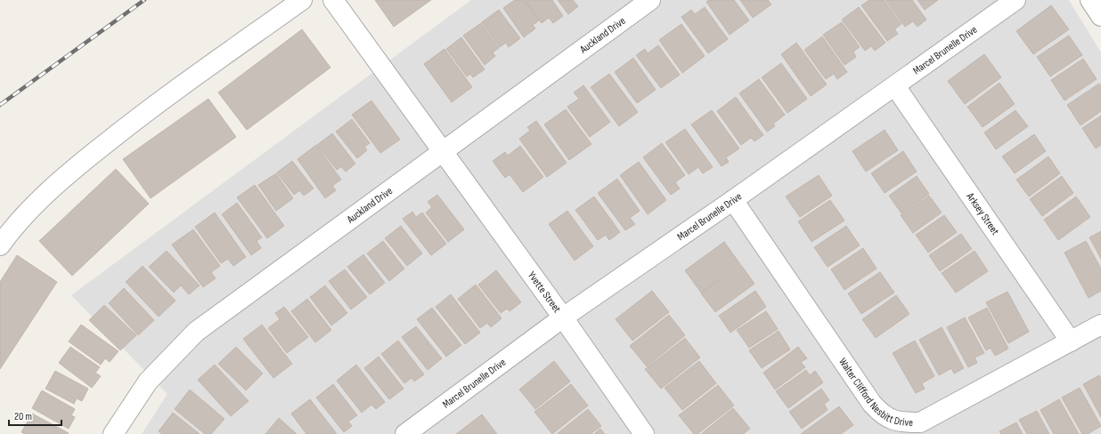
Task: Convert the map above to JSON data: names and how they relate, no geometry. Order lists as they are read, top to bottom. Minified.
{"streets":{"street":["Auckland Drive","Marcel Brunelle Drive","Arksey Street","Yvette Street","Walter Clifford Nesbitt Drive"]},"crossings":[["Auckland Drive","Yvette Street"],["Marcel Brunelle Drive","Arksey Street"],["Marcel Brunelle Drive","Yvette Street"],["Marcel Brunelle Drive","Walter Clifford Nesbitt Drive"],["Arksey Street","Walter Clifford Nesbitt Drive"]],"scale_bar":"20 m"}
